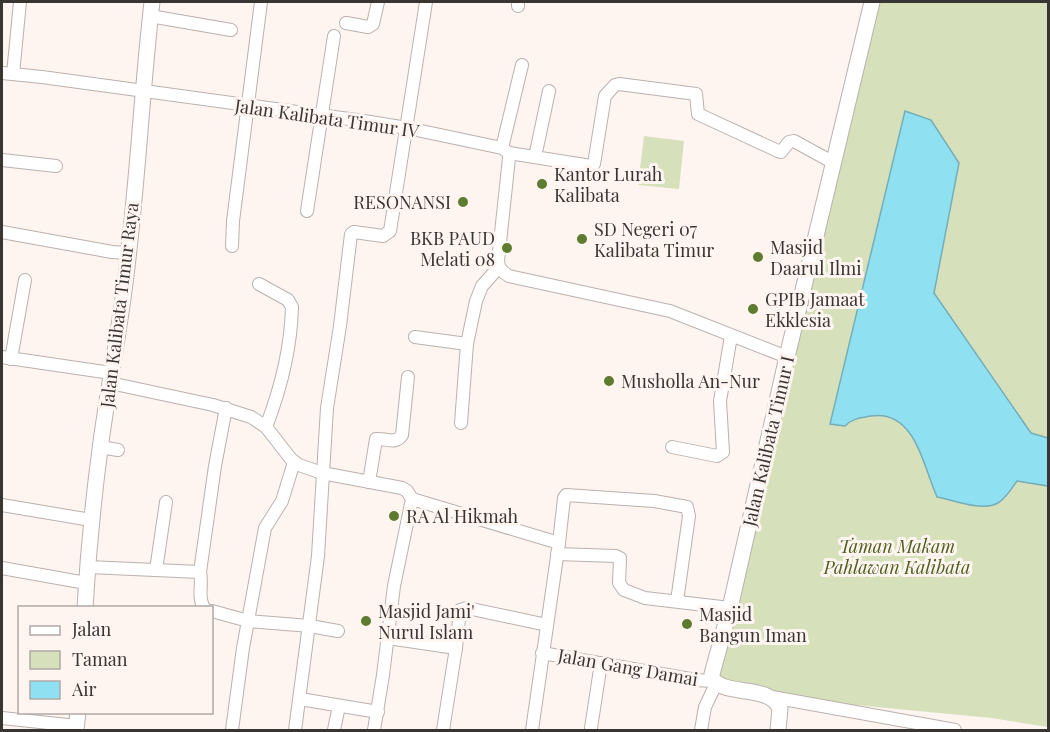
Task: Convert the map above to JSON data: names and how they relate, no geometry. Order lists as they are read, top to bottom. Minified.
{"streets":{"street":["Jalan Kalibata Timur IV","Jalan Kalibata Timur Raya","Jalan Kalibata Timur I","Jalan Gang Damai"]},"crossings":[["Jalan Kalibata Timur IV","Jalan Kalibata Timur Raya"],["Jalan Kalibata Timur IV","Jalan Kalibata Timur I"],["Jalan Kalibata Timur I","Jalan Gang Damai"]],"parks":["Taman Makam Pahlawan Kalibata"],"places":["Kantor Lurah Kalibata","RESONANSI","SD Negeri 07 Kalibata Timur","BKB PAUD Melati 08","Masjid Daarul Ilmi","GPIB Jamaat Ekklesia","Musholla An-Nur","RA Al Hikmah","Masjid Jami' Nurul Islam","Masjid Bangun Iman"],"legend":["Jalan","Taman","Air"]}
